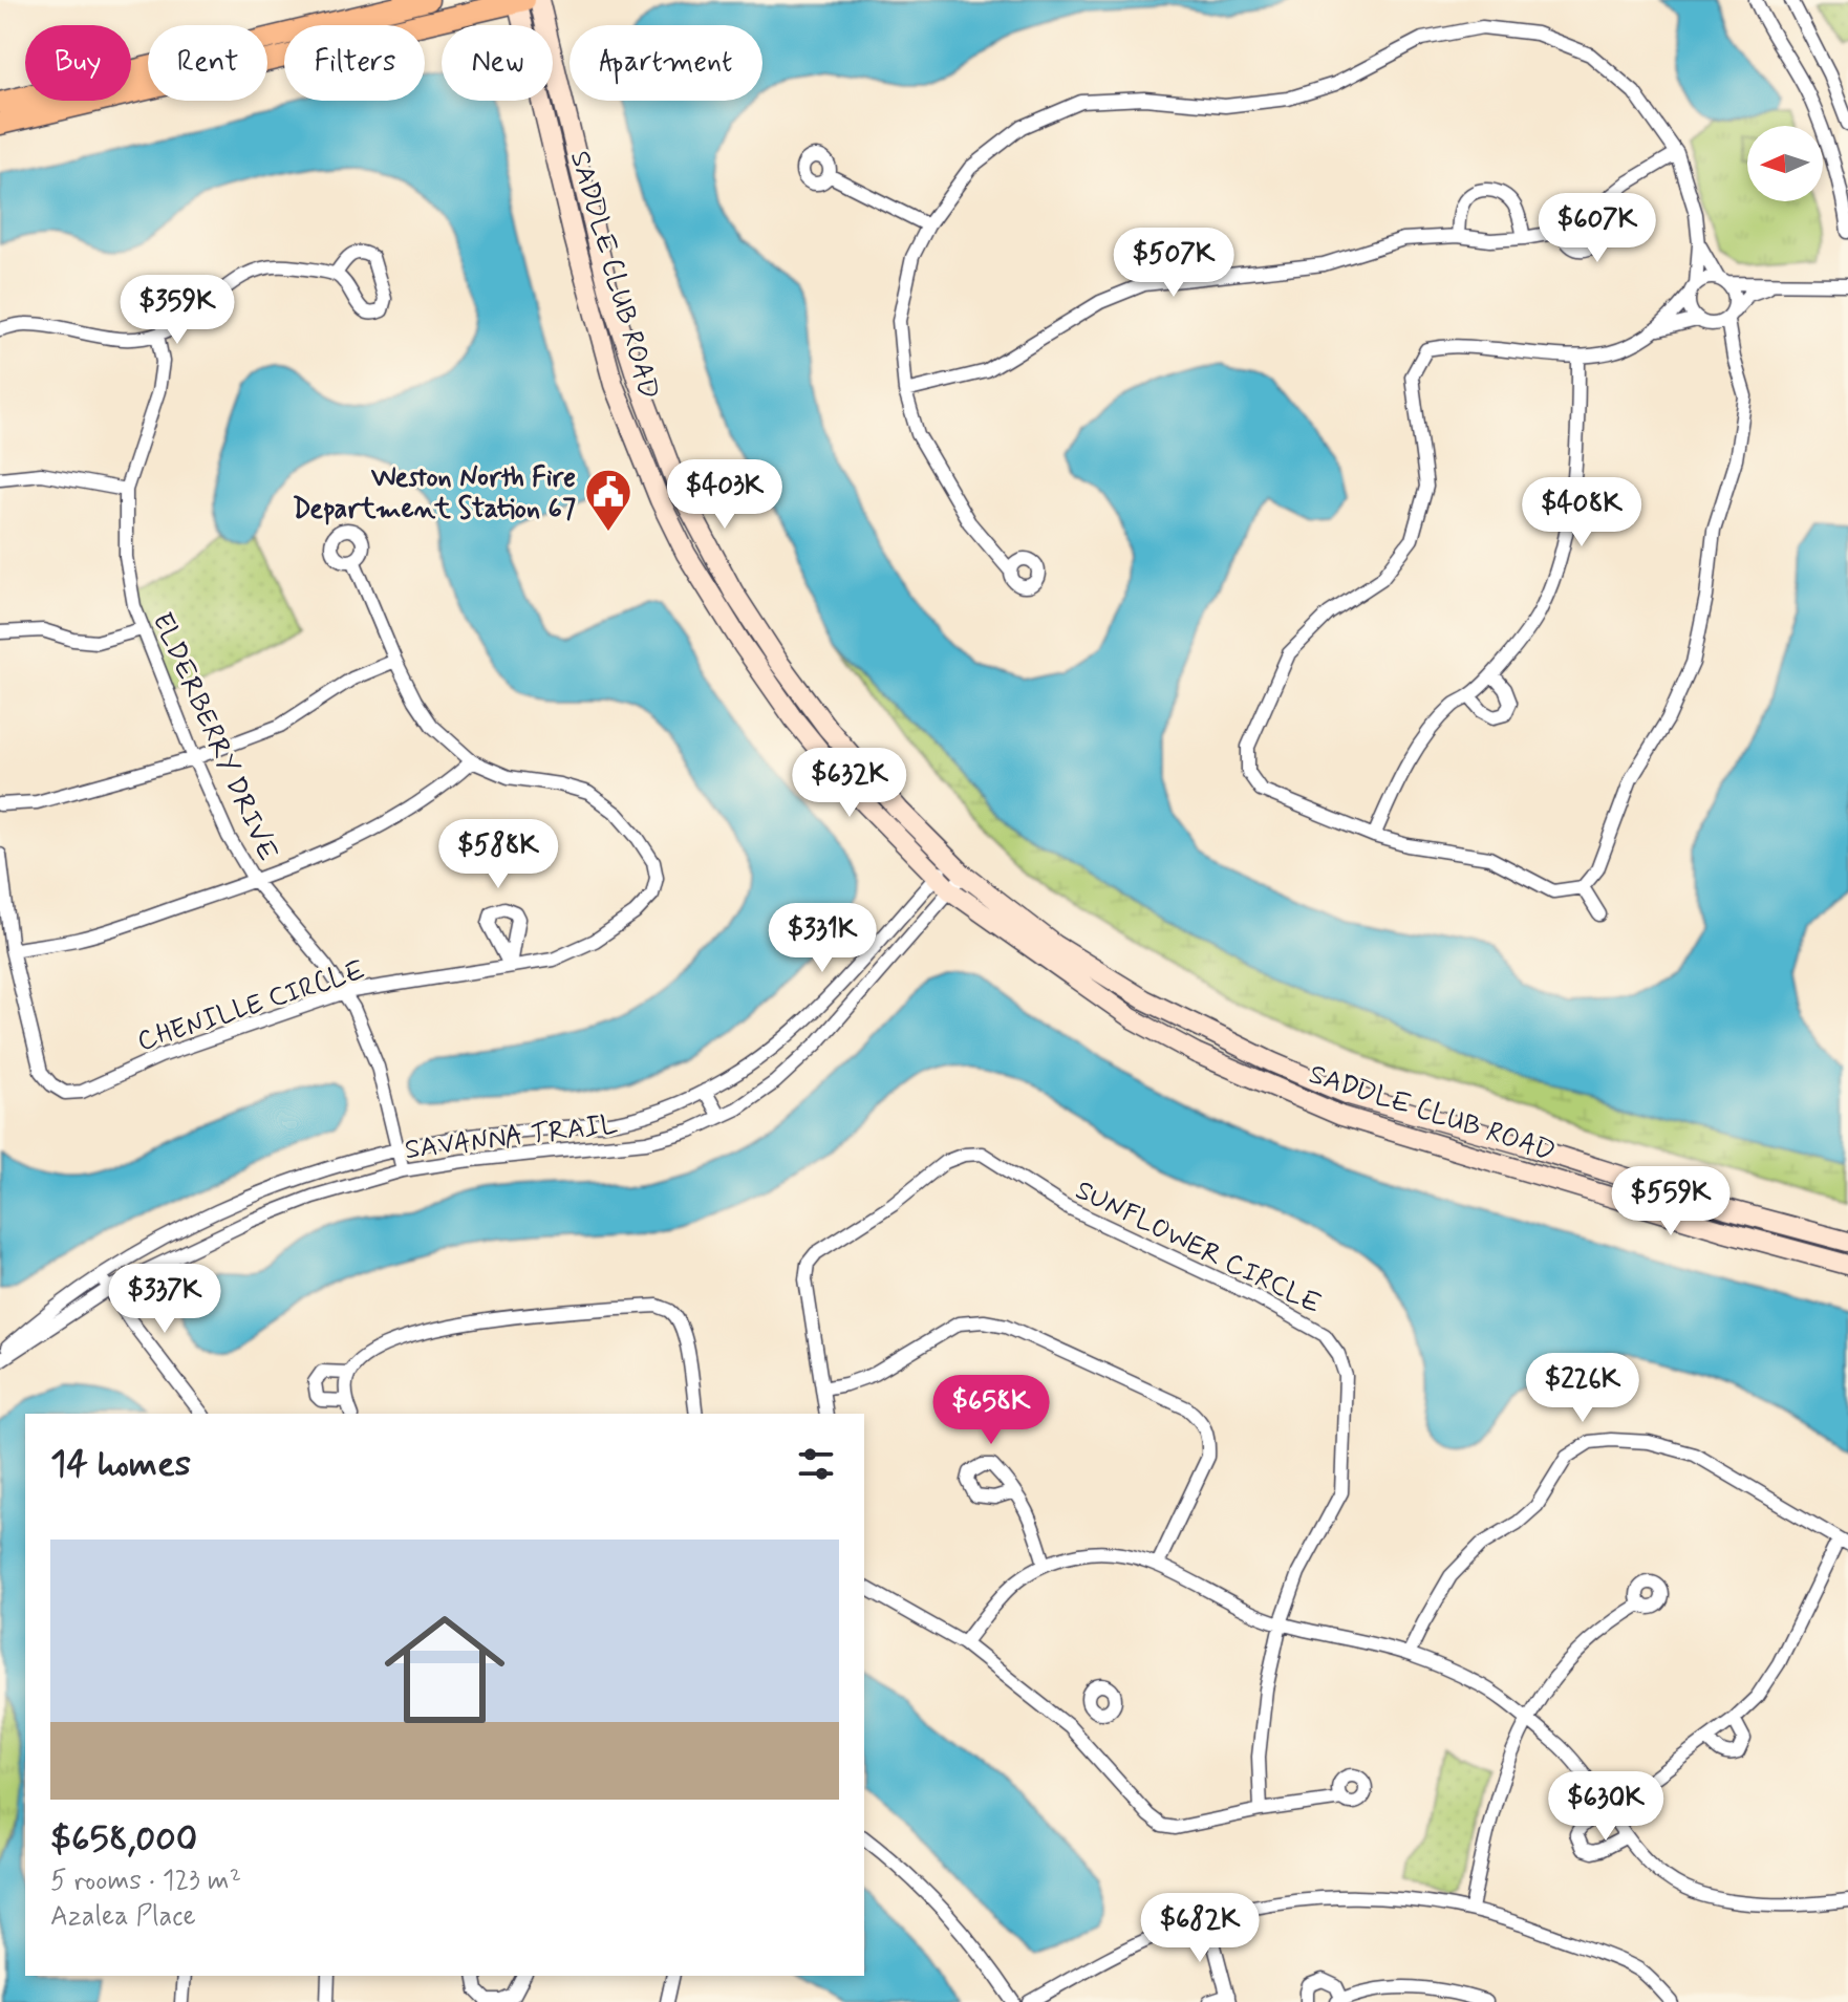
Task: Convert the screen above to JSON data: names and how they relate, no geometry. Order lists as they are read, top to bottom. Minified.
{"streets":{"street":["SADDLE CLUB ROAD","ELDERBERRY DRIVE","CHENILLE CIRCLE","SAVANNA TRAIL","SUNFLOWER CIRCLE"]},"crossings":[["SADDLE CLUB ROAD","SAVANNA TRAIL"],["ELDERBERRY DRIVE","CHENILLE CIRCLE"],["ELDERBERRY DRIVE","SAVANNA TRAIL"]],"places":{"public building":["Weston North Fire Department Station 67"]},"north":"left","page":{"chip":["Buy","Rent","Filters","New","Apartment"],"price":["$607K","$507K","$359K","$403K","$408K","$632K","$588K","$331K","$559K","$337K","$226K","$658K","$630K","$682K"],"heading":"14 homes","list":[{"name":"$658,000","note":"5 rooms · 123 m² · Azalea Place"}]}}
